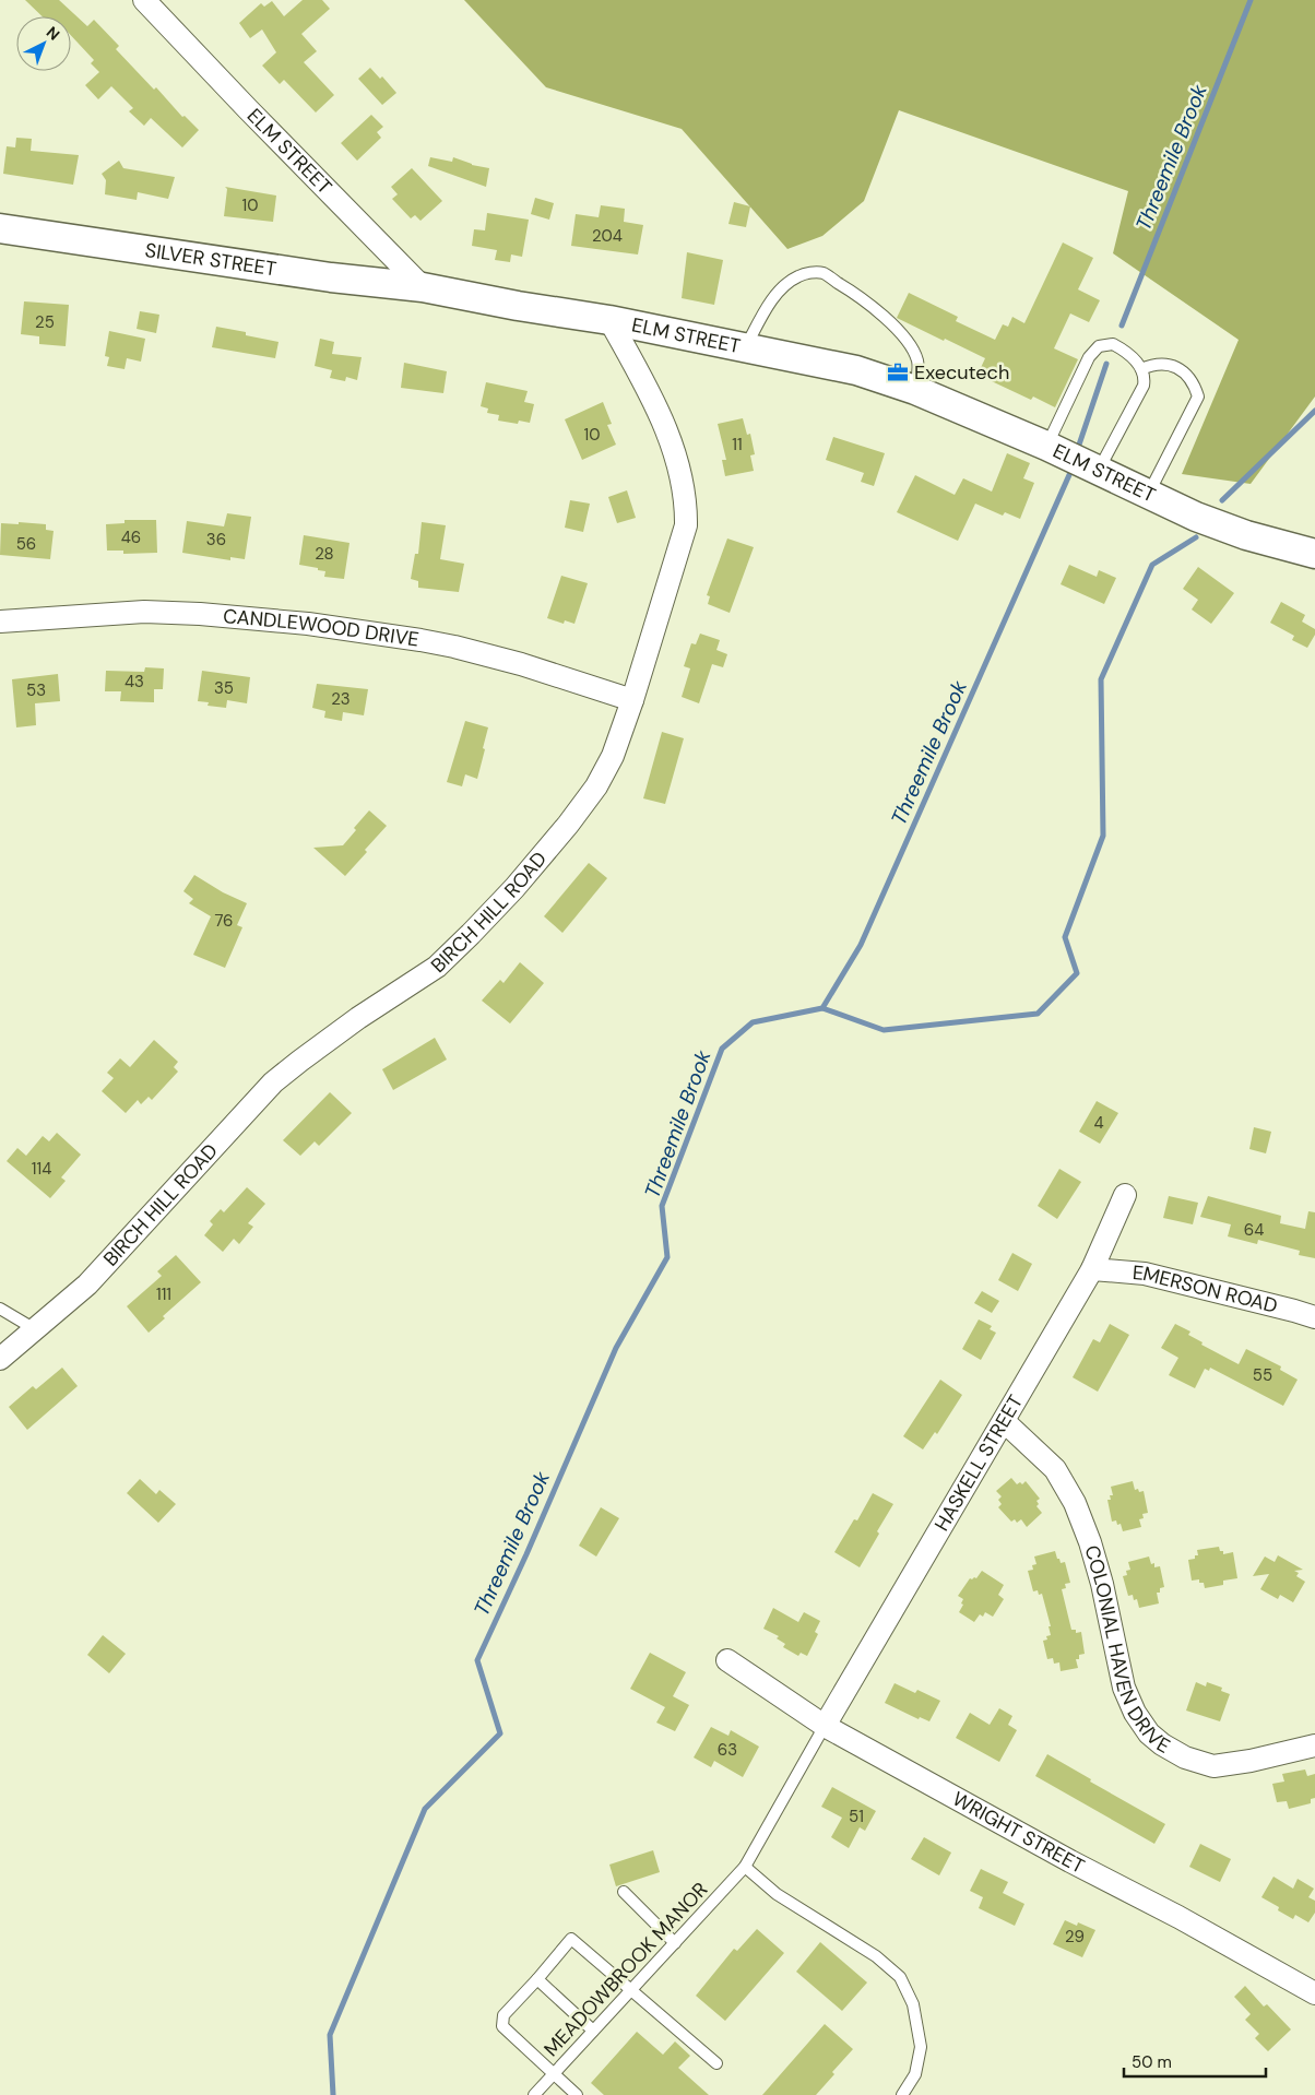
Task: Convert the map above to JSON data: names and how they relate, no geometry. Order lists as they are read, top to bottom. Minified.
{"streets":{"street":["ELM STREET","SILVER STREET","CANDLEWOOD DRIVE","BIRCH HILL ROAD","EMERSON ROAD","HASKELL STREET","COLONIAL HAVEN DRIVE","WRIGHT STREET"],"lane":["MEADOWBROOK MANOR"]},"crossings":[["ELM STREET","SILVER STREET"],["ELM STREET","BIRCH HILL ROAD"],["CANDLEWOOD DRIVE","BIRCH HILL ROAD"],["EMERSON ROAD","HASKELL STREET"],["HASKELL STREET","COLONIAL HAVEN DRIVE"],["HASKELL STREET","WRIGHT STREET"],["HASKELL STREET","MEADOWBROOK MANOR"],["WRIGHT STREET","MEADOWBROOK MANOR"]],"water":["Threemile Brook"],"places":{"office":["Executech"]},"house_numbers":["10","204","25","10","11","46","36","56","28","43","35","53","23","76","4","114","64","111","55","63","51","29"],"scale_bar":"50 m","north":"top right"}
